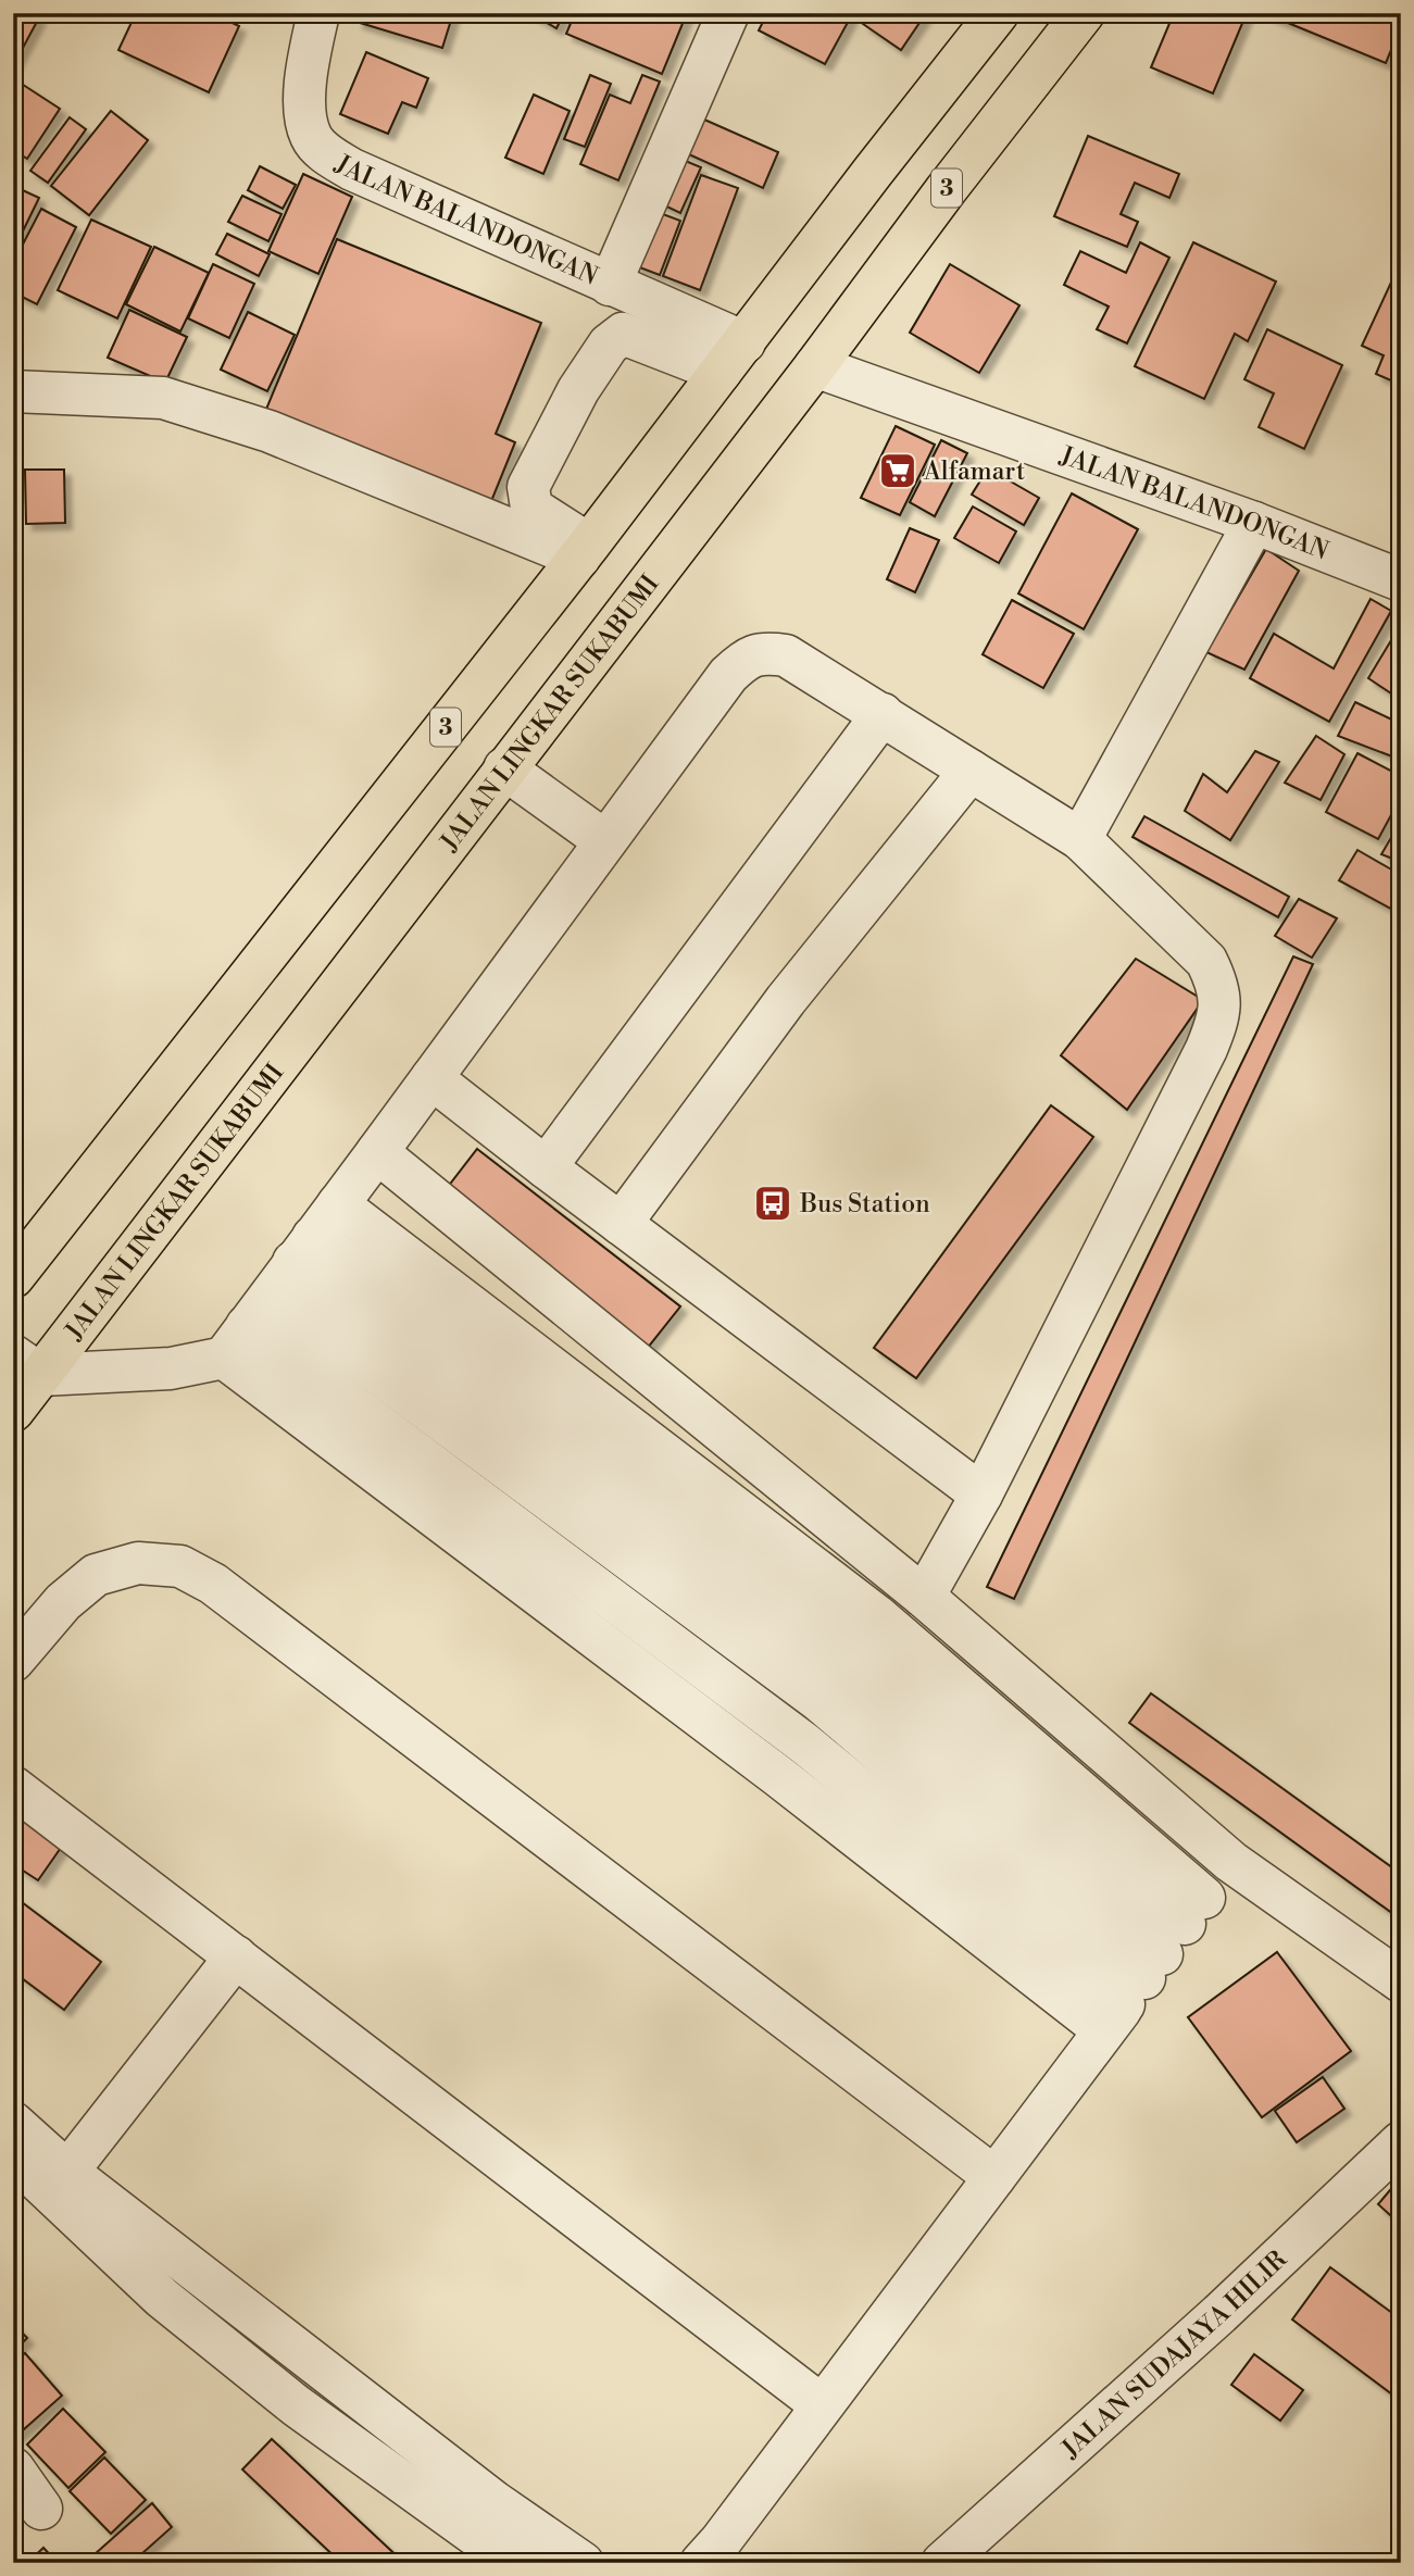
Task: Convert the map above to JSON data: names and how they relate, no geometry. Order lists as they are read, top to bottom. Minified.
{"streets":{"main road":["3","JALAN LINGKAR SUKABUMI"],"street":["JALAN BALANDONGAN","JALAN SUDAJAYA HILIR"]},"crossings":[["3","JALAN BALANDONGAN"],["JALAN BALANDONGAN","JALAN LINGKAR SUKABUMI"]],"places":{"supermarket":["Alfamart"],"bus stop":["Bus Station"]}}
